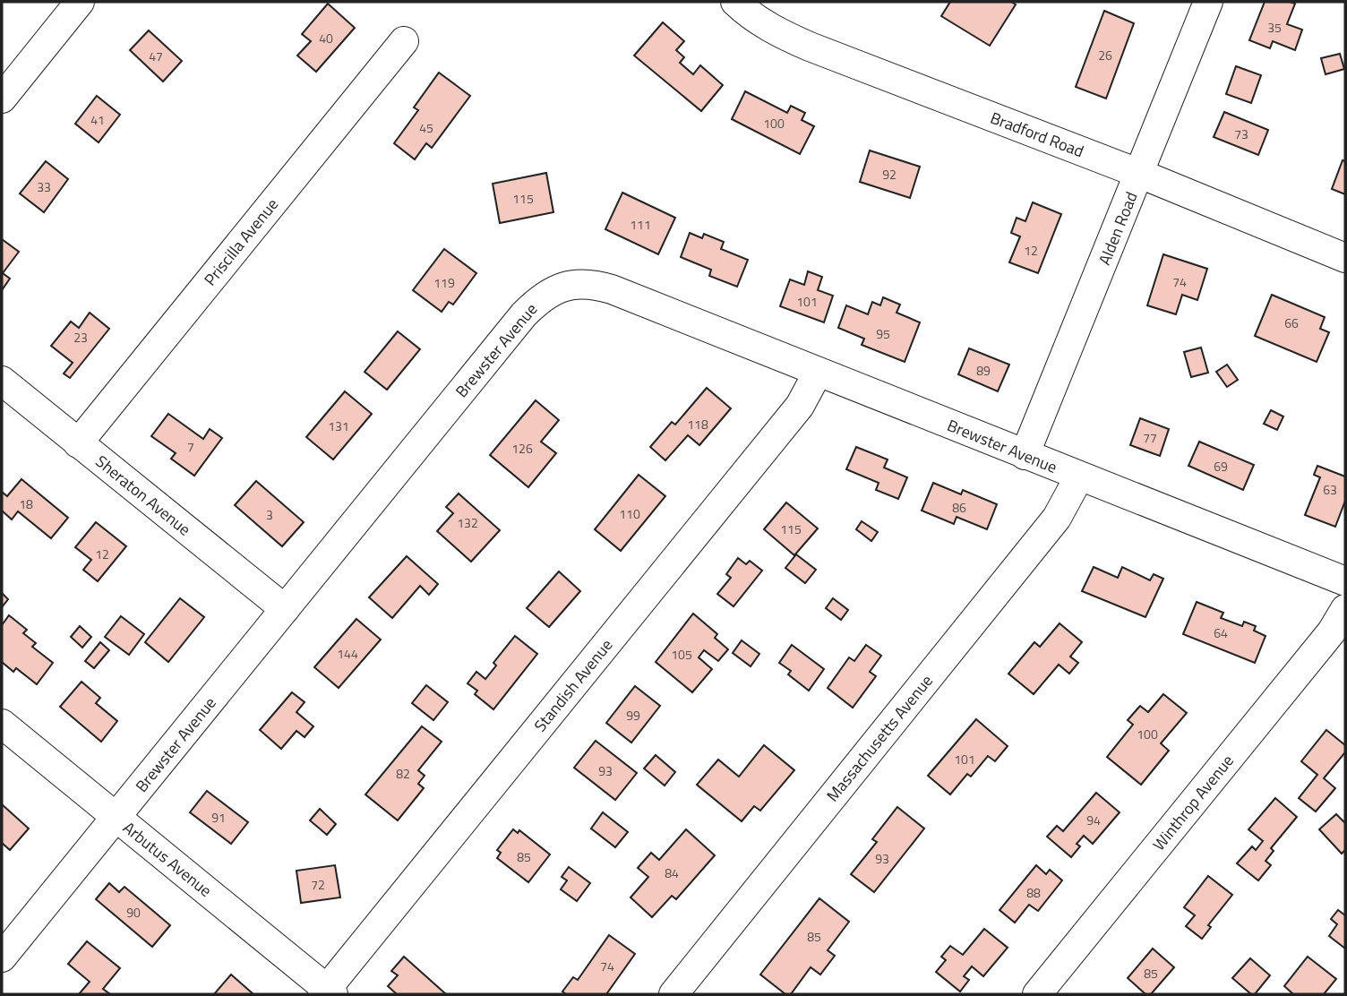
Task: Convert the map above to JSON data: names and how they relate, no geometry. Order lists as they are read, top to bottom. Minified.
{"streets":{"street":["Bradford Road","Alden Road","Priscilla Avenue","Brewster Avenue","Sheraton Avenue","Standish Avenue","Massachusetts Avenue","Winthrop Avenue","Arbutus Avenue"]},"crossings":[["Bradford Road","Alden Road"],["Alden Road","Brewster Avenue"],["Priscilla Avenue","Sheraton Avenue"],["Brewster Avenue","Sheraton Avenue"],["Brewster Avenue","Standish Avenue"],["Brewster Avenue","Massachusetts Avenue"],["Brewster Avenue","Arbutus Avenue"],["Standish Avenue","Arbutus Avenue"]],"house_numbers":["35","40","26","47","41","100","45","73","92","33","115","111","12","74","119","101","66","95","23","89","118","131","77","7","126","69","63","18","86","110","3","132","115","12","64","144","105","99","100","101","93","82","91","94","85","93","84","72","88","90","85","74","85"]}
